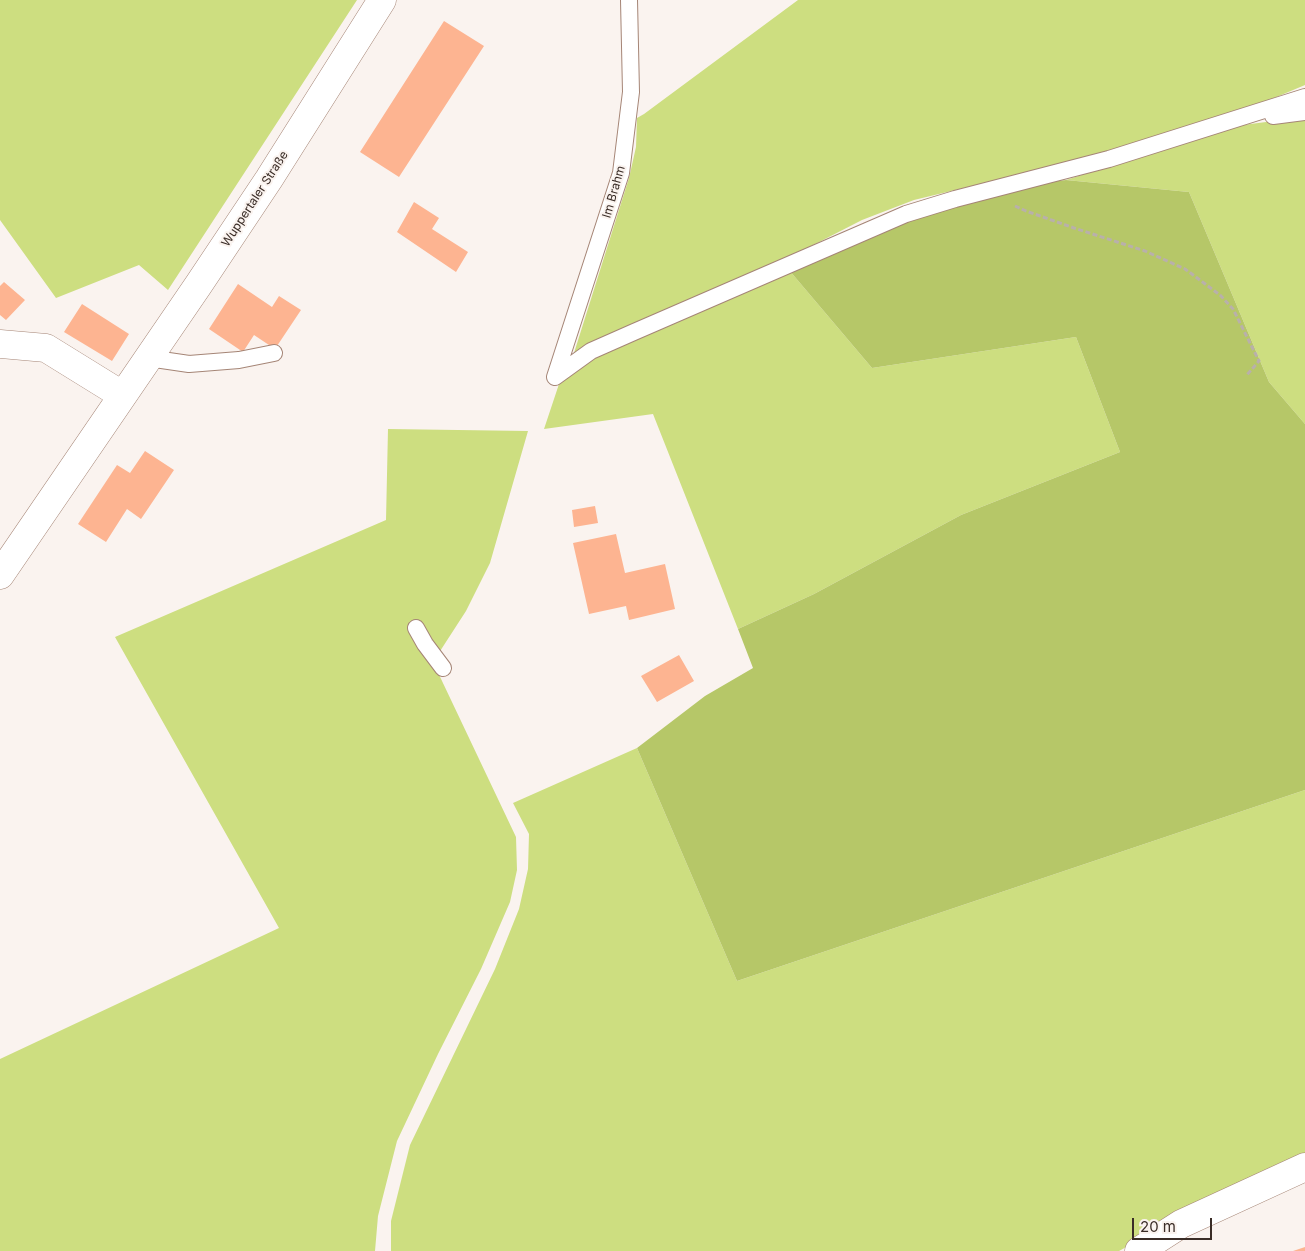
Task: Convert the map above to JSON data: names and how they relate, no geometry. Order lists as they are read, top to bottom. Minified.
{"streets":{"main road":["Wuppertaler Straße"],"lane":["Im Brahm"]},"scale_bar":"20 m"}
